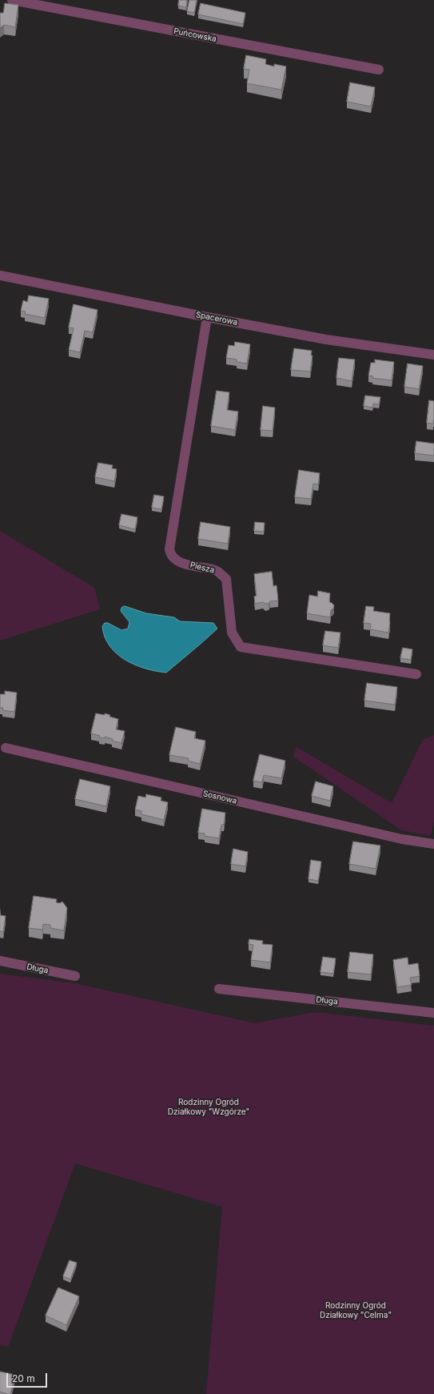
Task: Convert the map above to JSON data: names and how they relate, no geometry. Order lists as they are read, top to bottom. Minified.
{"streets":{"street":["Puńcowska","Spacerowa","Piesza","Sosnowa","Długa"]},"crossings":[["Spacerowa","Piesza"]],"parks":["Rodzinny Ogród Działkowy \"Wzgórze\"","Rodzinny Ogród Działkowy \"Celma\""],"scale_bar":"20 m"}
